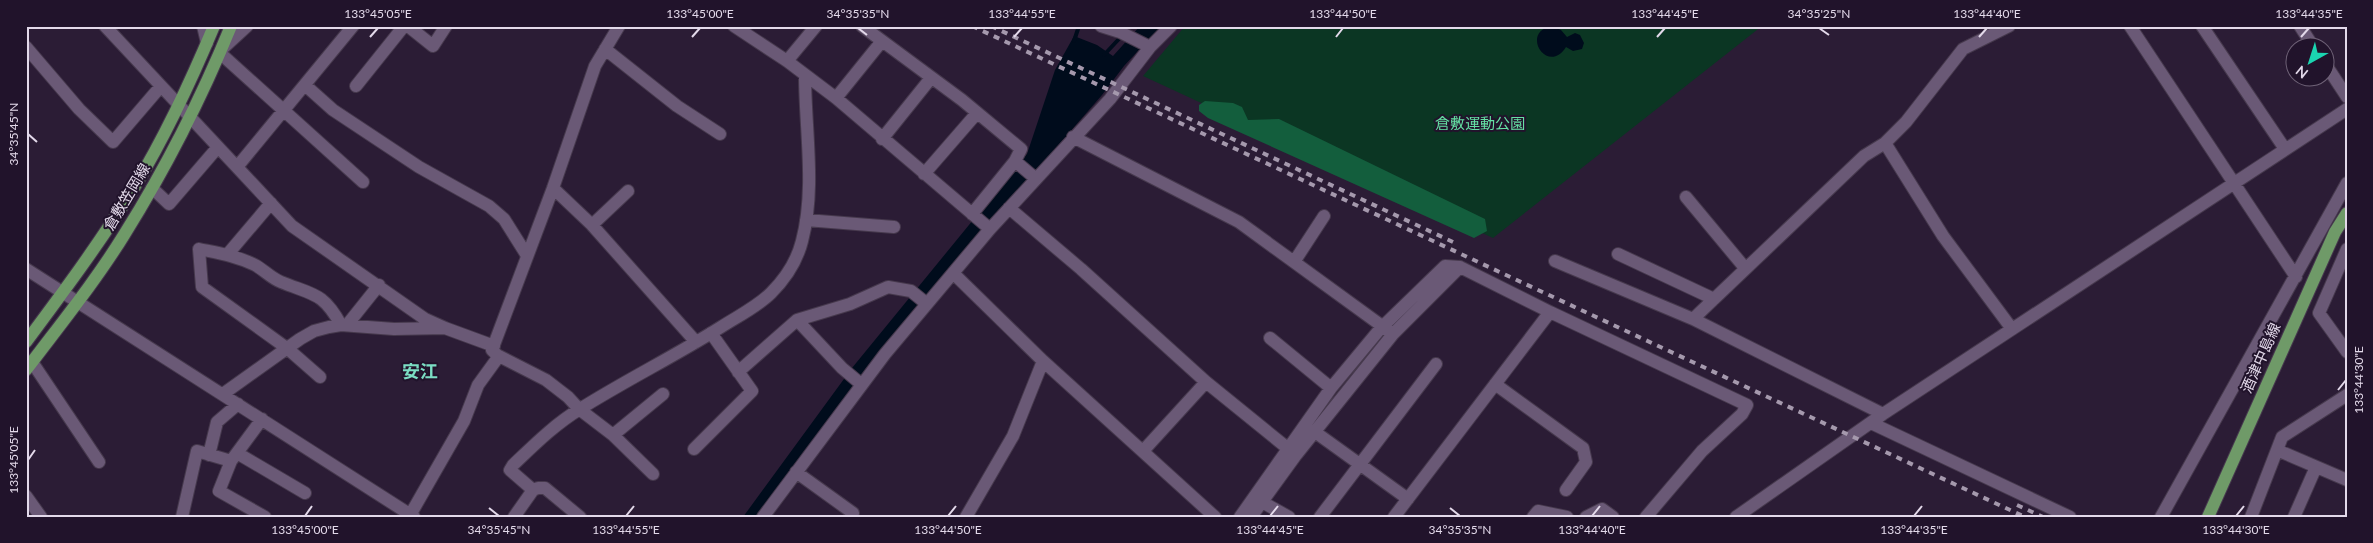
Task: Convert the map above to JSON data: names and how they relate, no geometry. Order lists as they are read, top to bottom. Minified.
{"streets":{"main road":["倉敷笠岡線","酒津中島線"]},"districts":["安江"],"parks":["倉敷運動公園"],"north":"bottom left","coordinates":["133°45'05\"E","133°45'00\"E","34°35'35\"N","133°44'55\"E","133°44'50\"E","133°44'45\"E","34°35'25\"N","133°44'40\"E","133°44'35\"E","34°35'45\"N","133°44'30\"E"]}
